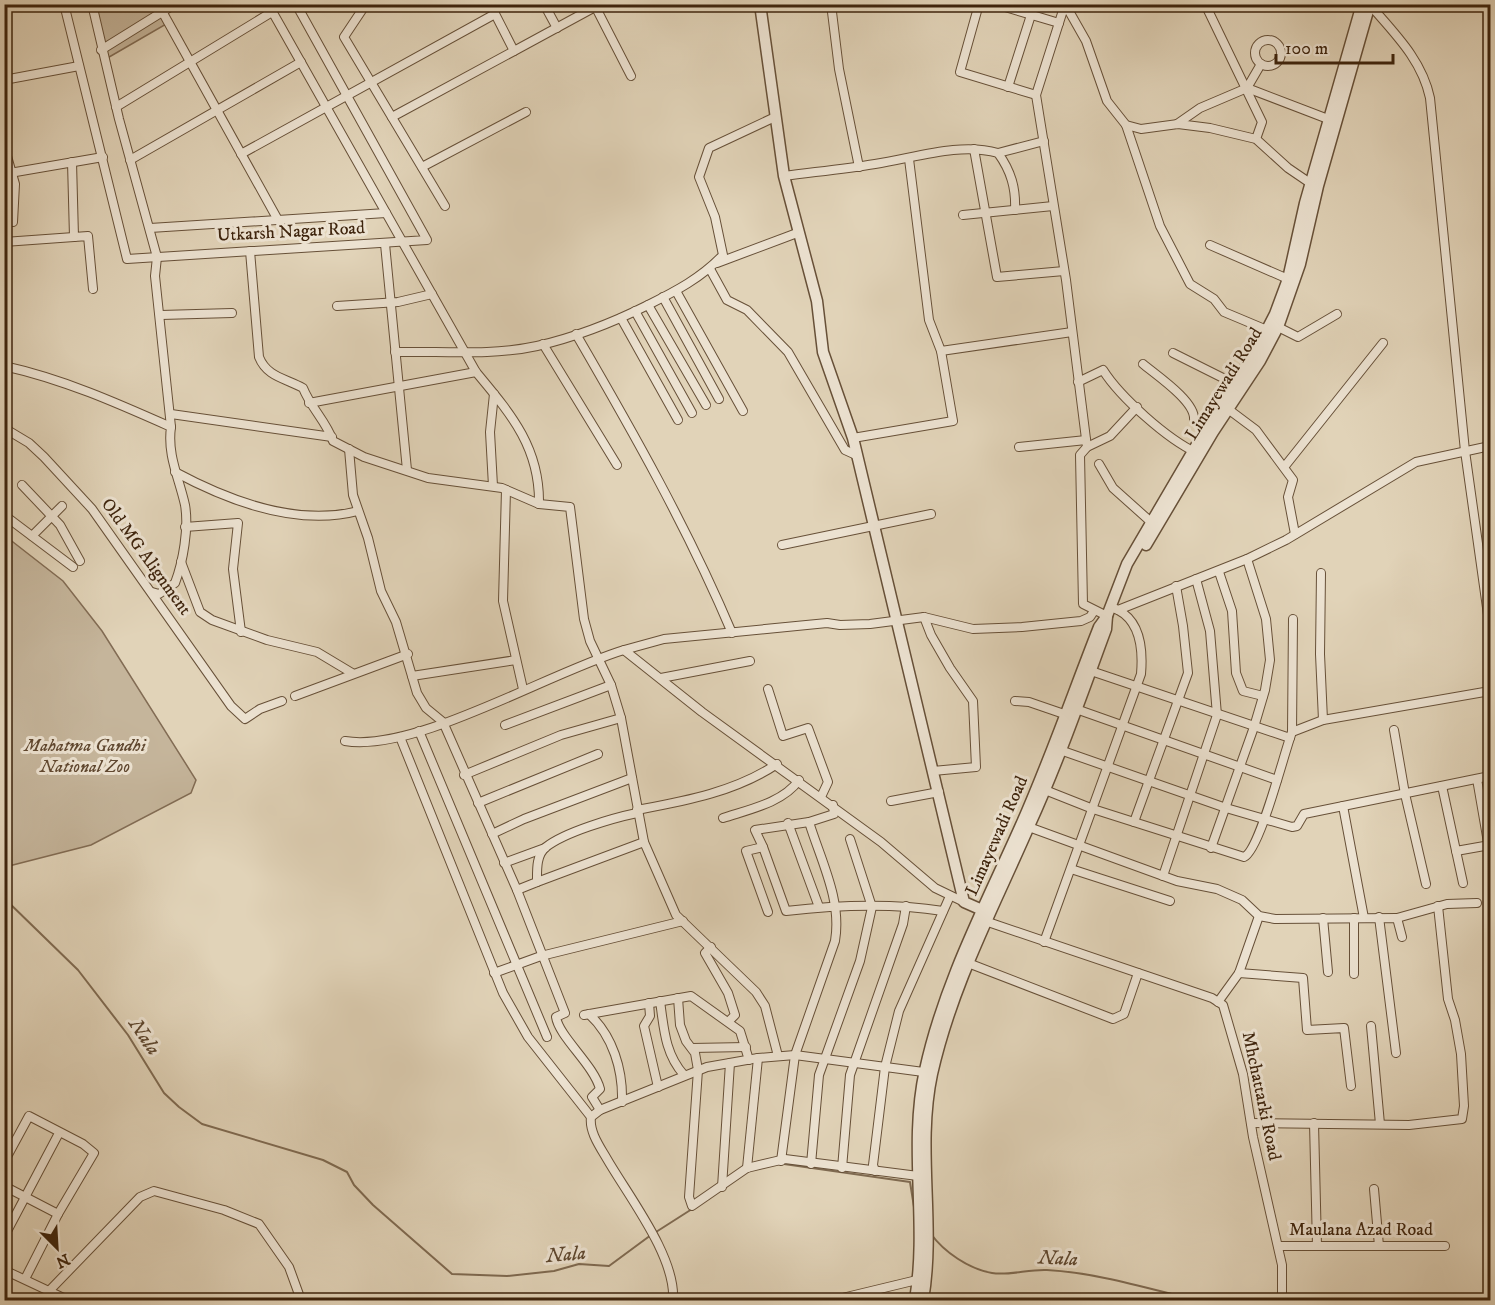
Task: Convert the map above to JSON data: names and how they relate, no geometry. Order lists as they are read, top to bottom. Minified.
{"streets":{"street":["Utkarsh Nagar Road","Limayewadi Road","Old MG Alignment","Mhchattarki Road","Maulana Azad Road"]},"crossings":[["Mhchattarki Road","Maulana Azad Road"]],"water":["Nala"],"parks":["Mahatma Gandhi National Zoo"],"scale_bar":"100 m","north":"bottom right"}
